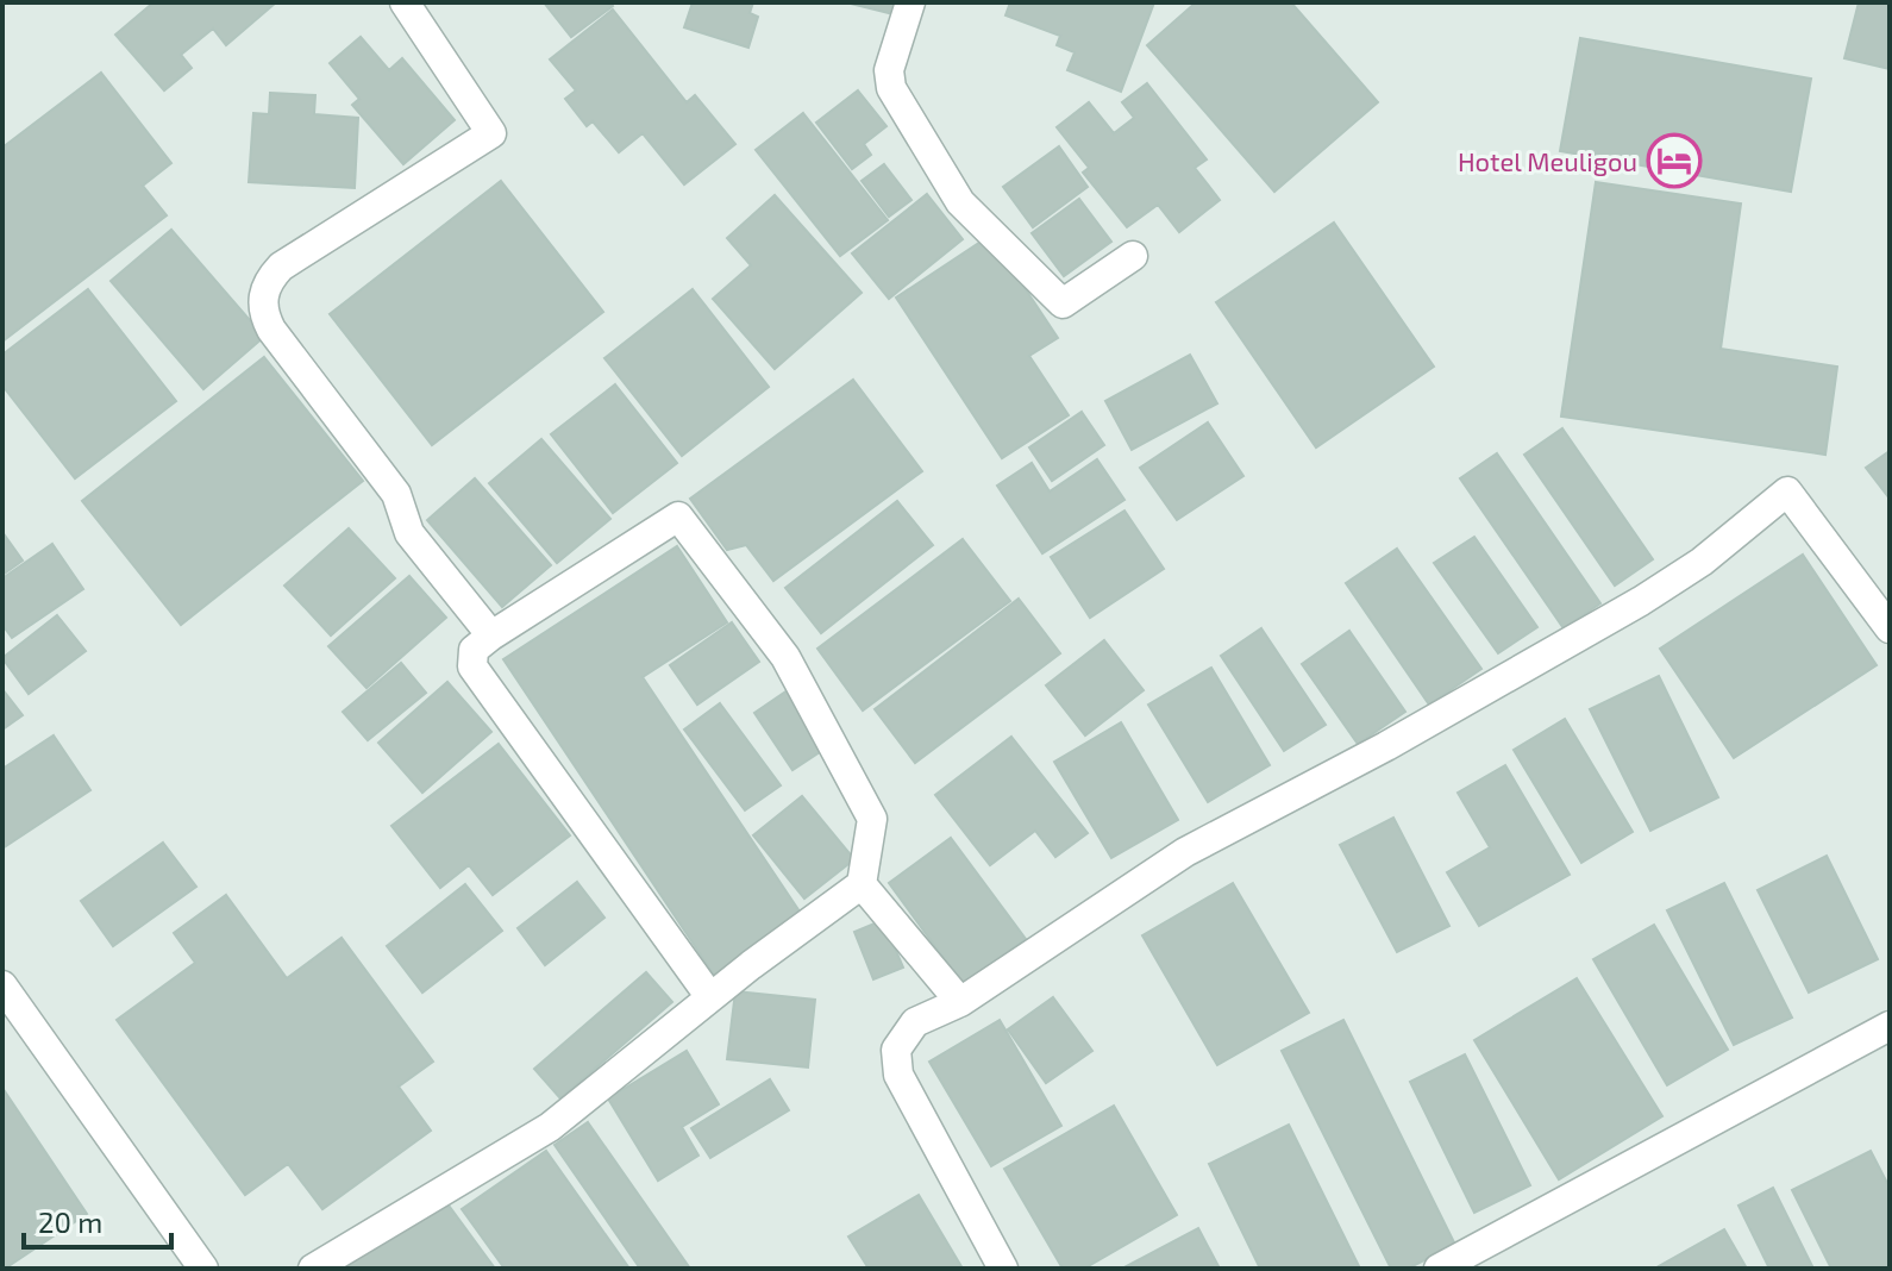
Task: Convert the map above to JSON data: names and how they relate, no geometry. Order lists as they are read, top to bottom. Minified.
{"places":{"hotel":["Hotel Meuligou"]},"scale_bar":"20 m"}
